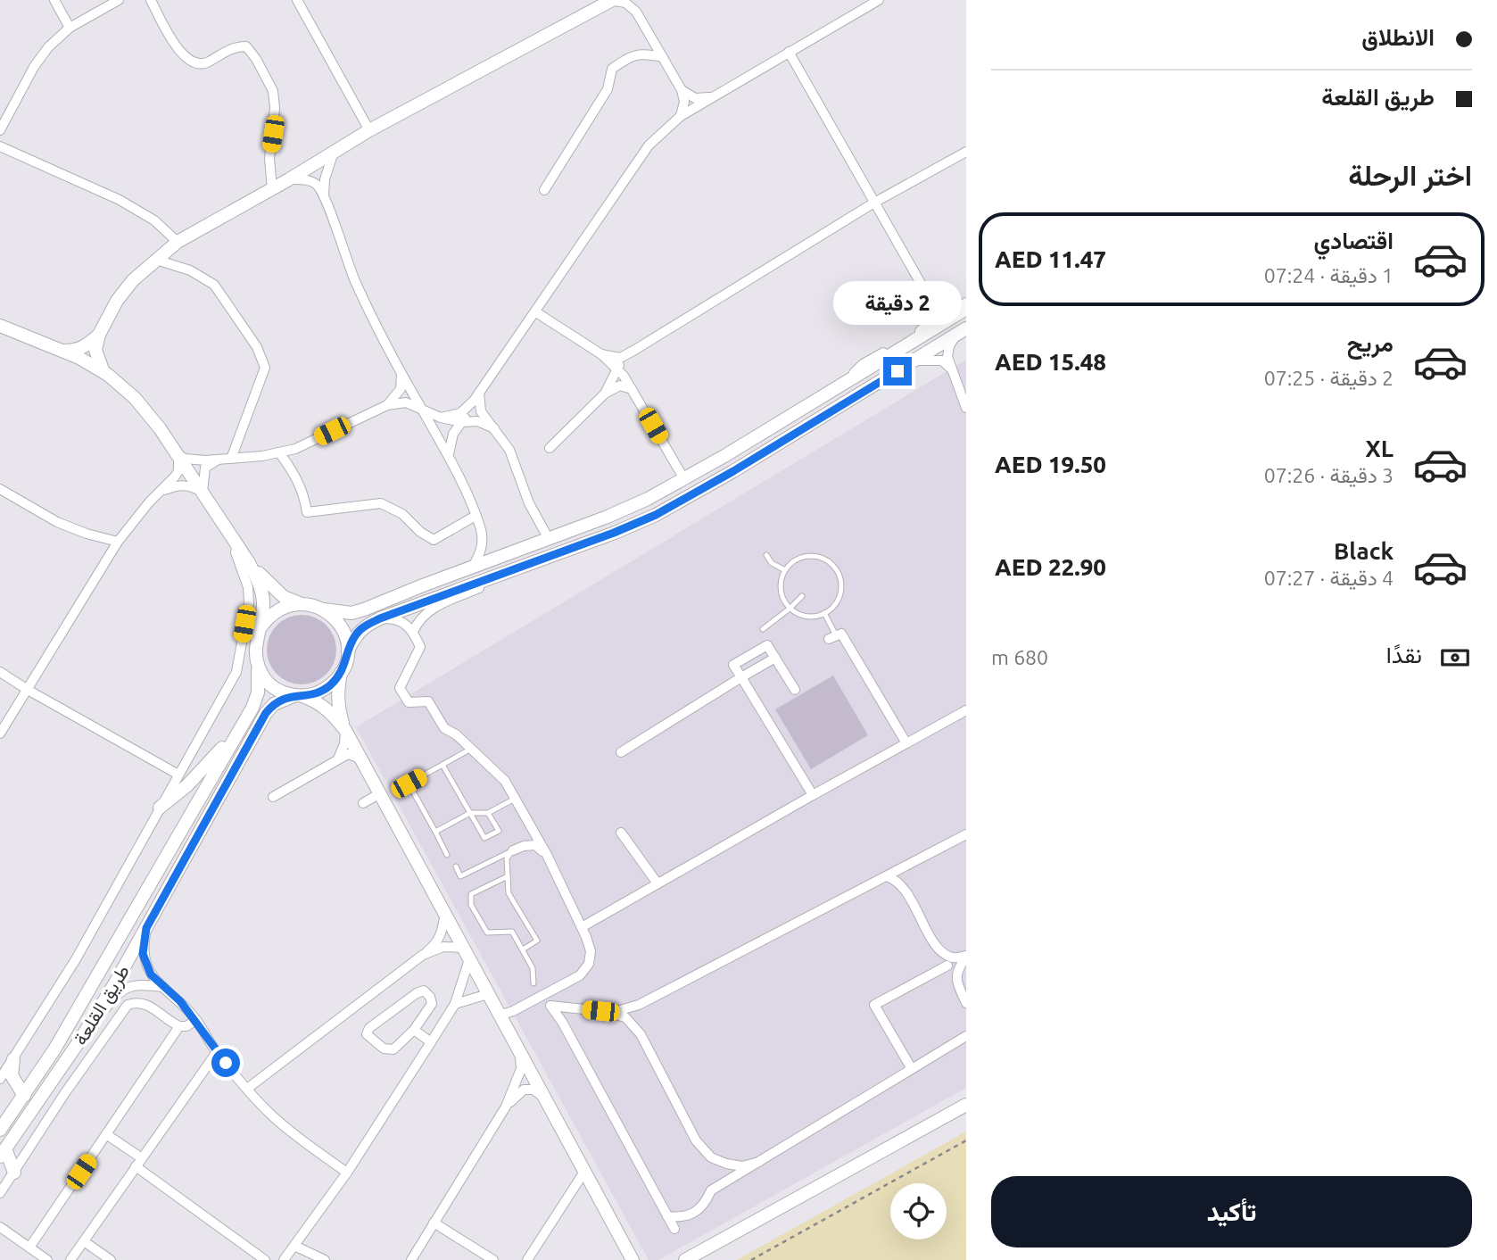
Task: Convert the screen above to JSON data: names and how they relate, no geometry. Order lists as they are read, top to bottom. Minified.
{"streets":{"main road":["طريق القلعة"]},"page":{"banner":["الانطلاق","طريق القلعة"],"heading":"اختر الرحلة","list":[{"name":"اقتصادي","note":"1 دقيقة · 07:24","value":"AED 11.47"},{"name":"مريح","note":"2 دقيقة · 07:25","value":"AED 15.48"},{"name":"XL","note":"3 دقيقة · 07:26","value":"AED 19.50"},{"name":"Black","note":"4 دقيقة · 07:27","value":"AED 22.90"}],"bubble":"2 دقيقة","pay":["نقدًا","680 m"],"buttons":"تأكيد"}}
